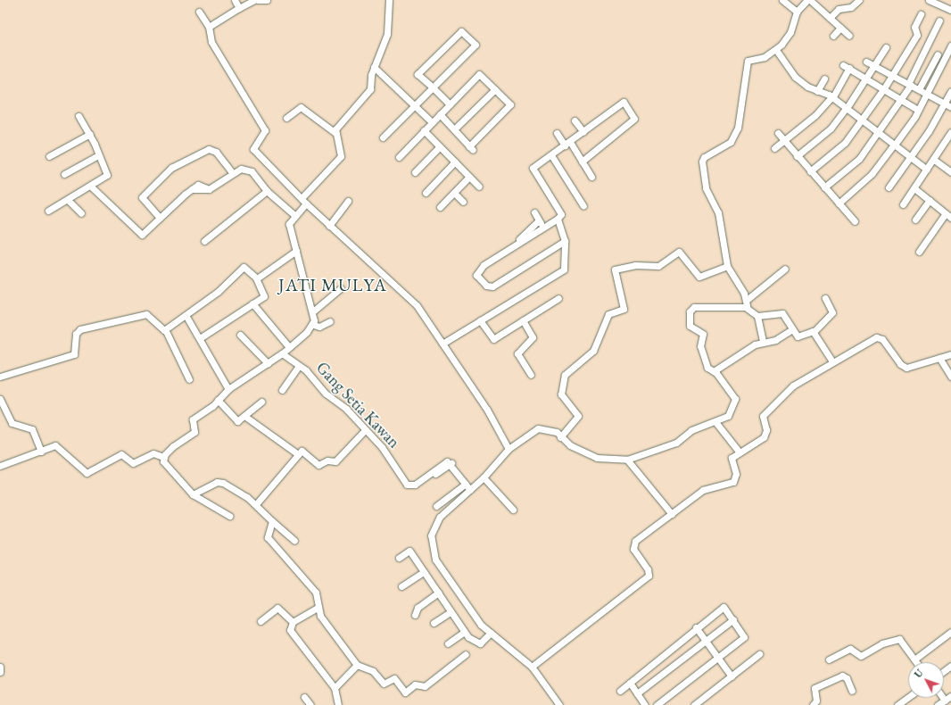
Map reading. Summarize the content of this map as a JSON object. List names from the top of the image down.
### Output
{
  "streets": {
    "street": ["Gang Setia Kawan"]
  },
  "districts": ["JATI MULYA"],
  "north": "top left"
}
